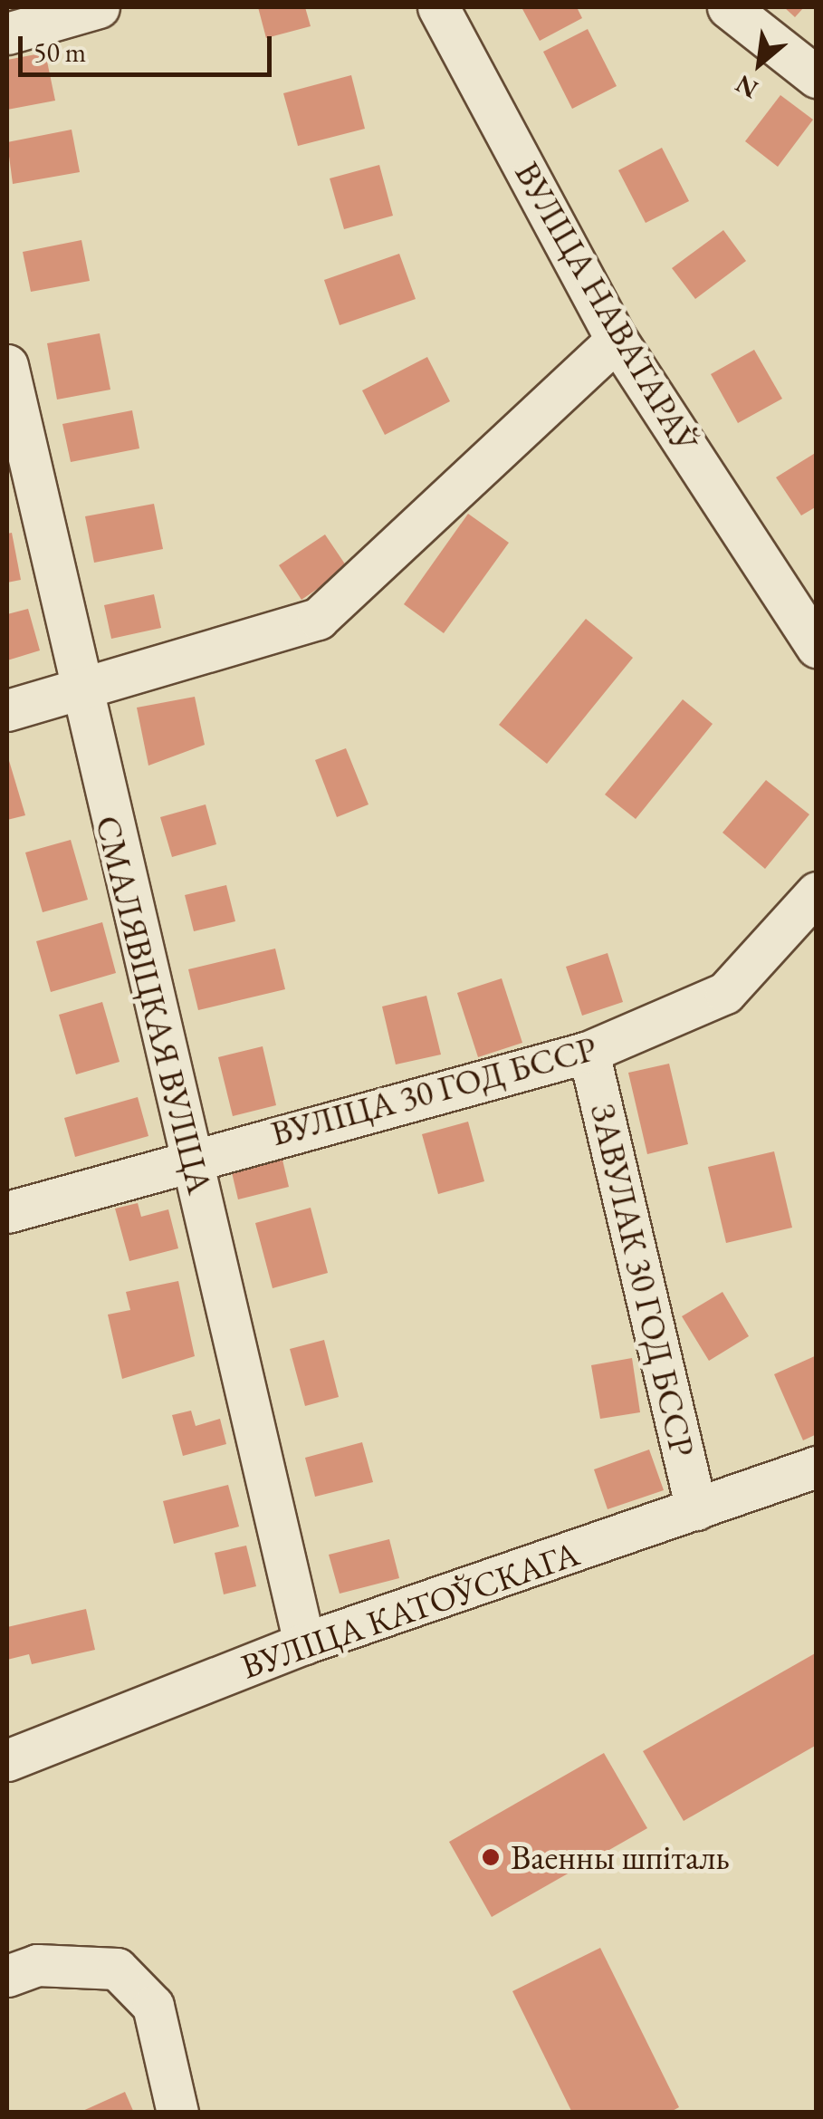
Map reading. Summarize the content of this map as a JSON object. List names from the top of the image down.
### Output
{
  "streets": {
    "street": [
      "ВУЛІЦА НАВАТАРАЎ",
      "СМАЛЯВІЦКАЯ ВУЛІЦА",
      "ВУЛІЦА 30 ГОД БССР",
      "ЗАВУЛАК 30 ГОД БССР",
      "ВУЛІЦА КАТОЎСКАГА"
    ]
  },
  "crossings": [
    ["СМАЛЯВІЦКАЯ ВУЛІЦА", "ВУЛІЦА 30 ГОД БССР"],
    ["СМАЛЯВІЦКАЯ ВУЛІЦА", "ВУЛІЦА КАТОЎСКАГА"],
    ["ВУЛІЦА 30 ГОД БССР", "ЗАВУЛАК 30 ГОД БССР"],
    ["ЗАВУЛАК 30 ГОД БССР", "ВУЛІЦА КАТОЎСКАГА"]
  ],
  "places": ["Ваенны шпіталь"],
  "scale_bar": "50 m",
  "north": "bottom left"
}
